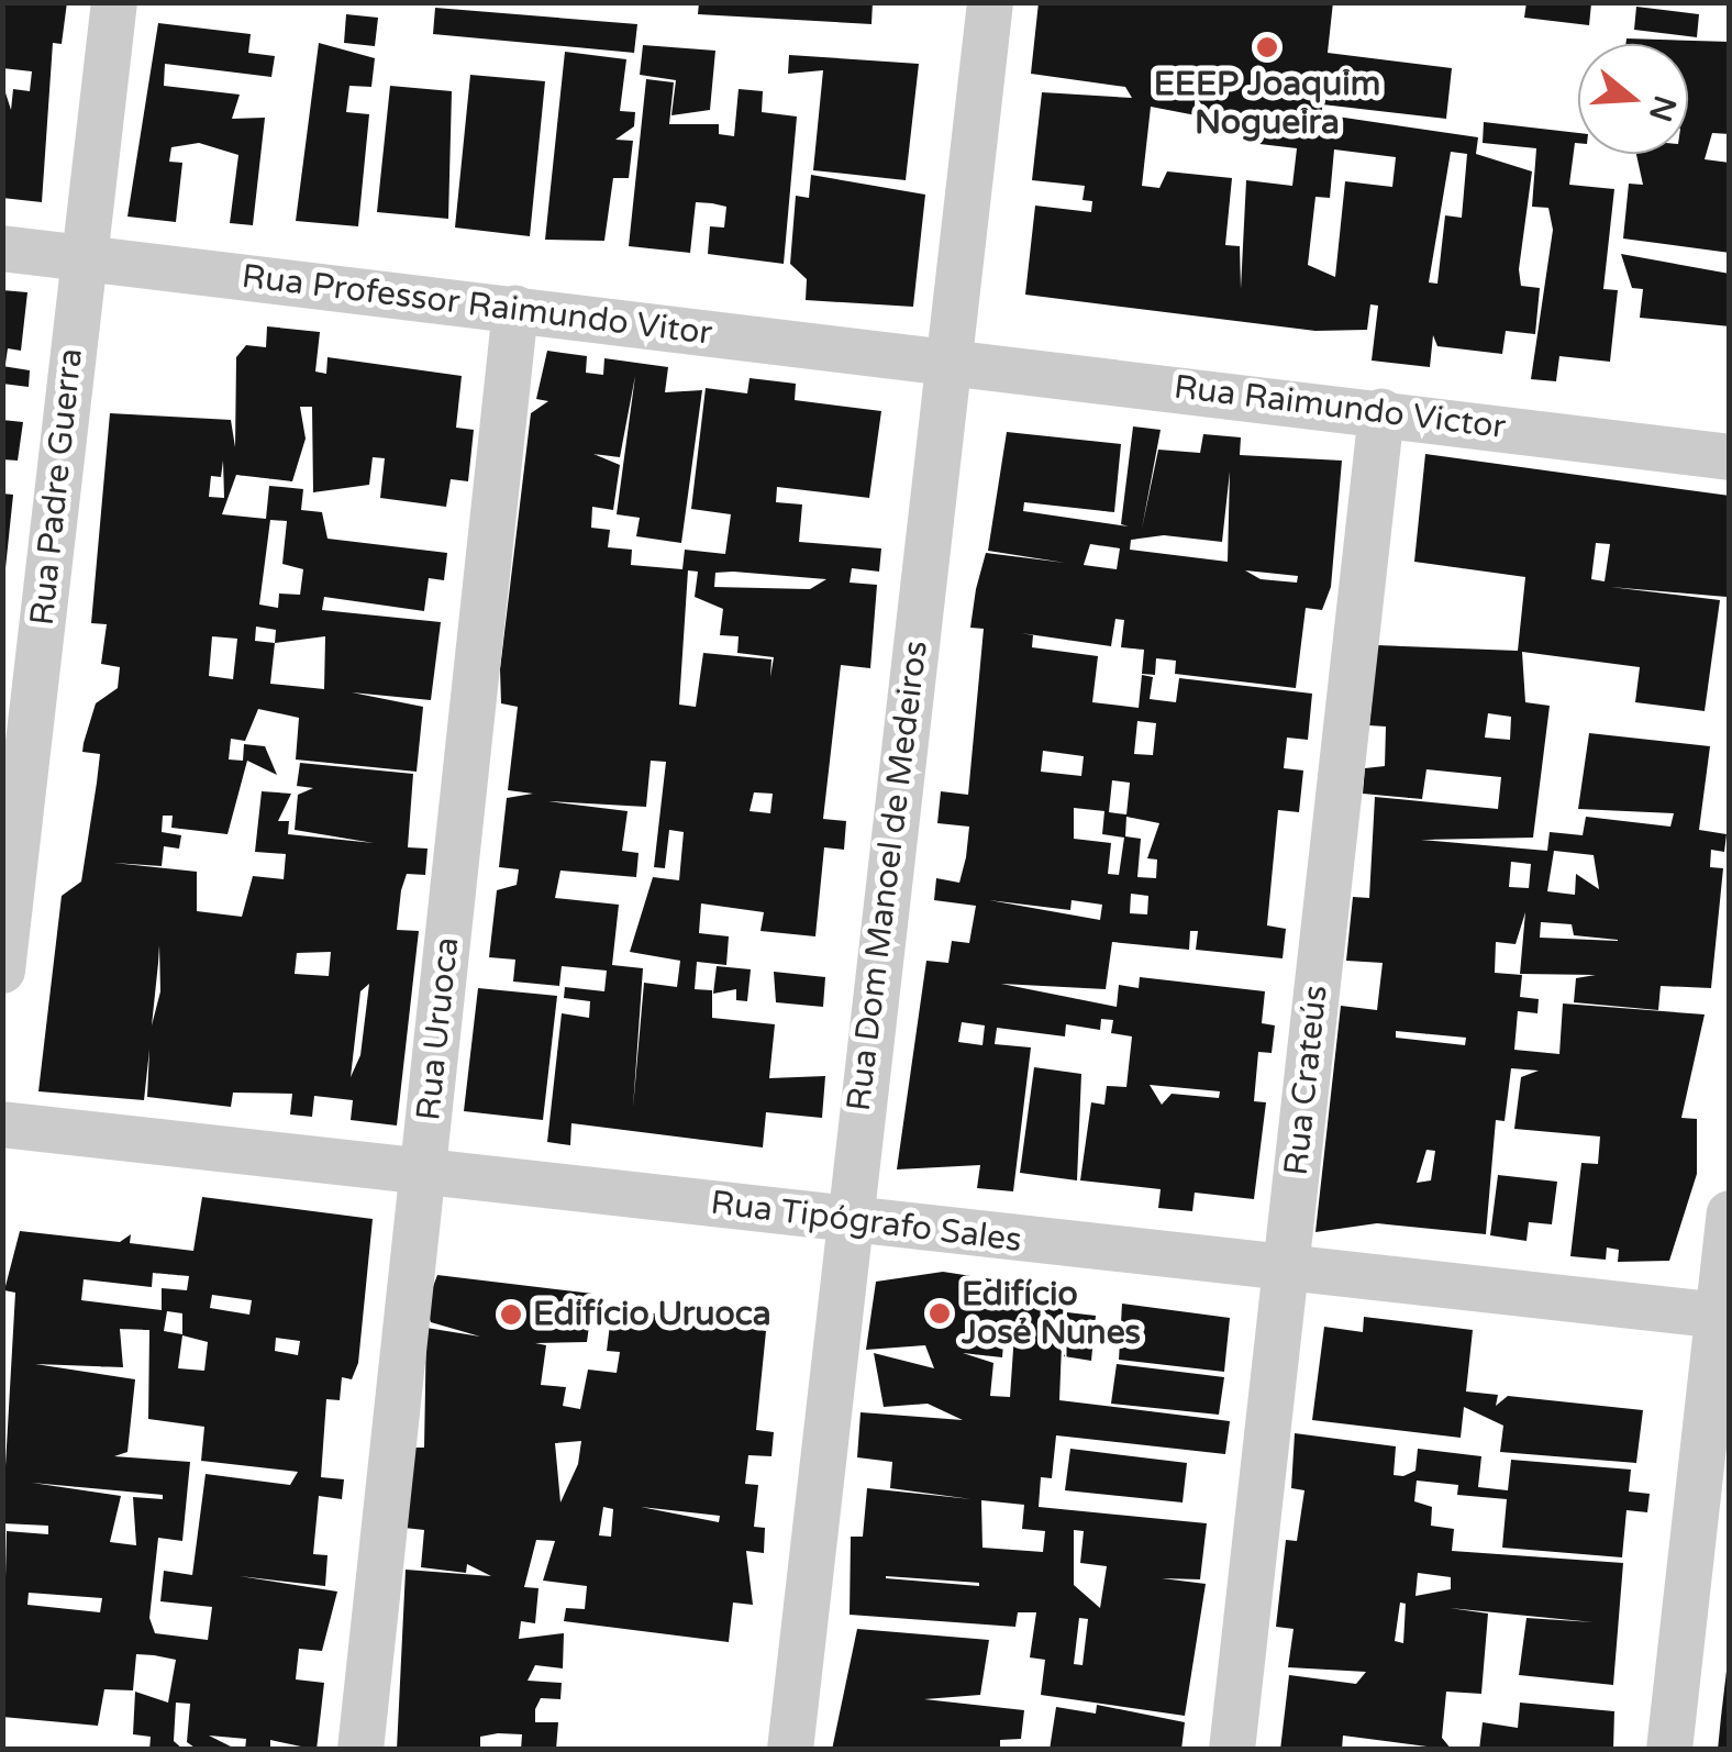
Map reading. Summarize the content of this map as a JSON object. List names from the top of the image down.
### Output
{
  "streets": {
    "street": [
      "Rua Professor Raimundo Vitor",
      "Rua Raimundo Victor",
      "Rua Padre Guerra",
      "Rua Dom Manoel de Medeiros",
      "Rua Uruoca",
      "Rua Crateús",
      "Rua Tipógrafo Sales"
    ]
  },
  "crossings": [
    ["Rua Professor Raimundo Vitor", "Rua Raimundo Victor"],
    ["Rua Professor Raimundo Vitor", "Rua Padre Guerra"],
    ["Rua Professor Raimundo Vitor", "Rua Dom Manoel de Medeiros"],
    ["Rua Professor Raimundo Vitor", "Rua Uruoca"],
    ["Rua Raimundo Victor", "Rua Dom Manoel de Medeiros"],
    ["Rua Raimundo Victor", "Rua Crateús"],
    ["Rua Dom Manoel de Medeiros", "Rua Tipógrafo Sales"],
    ["Rua Uruoca", "Rua Tipógrafo Sales"],
    ["Rua Crateús", "Rua Tipógrafo Sales"]
  ],
  "places": ["EEEP Joaquim Nogueira", "Edifício José Nunes", "Edifício Uruoca"],
  "north": "right"
}
